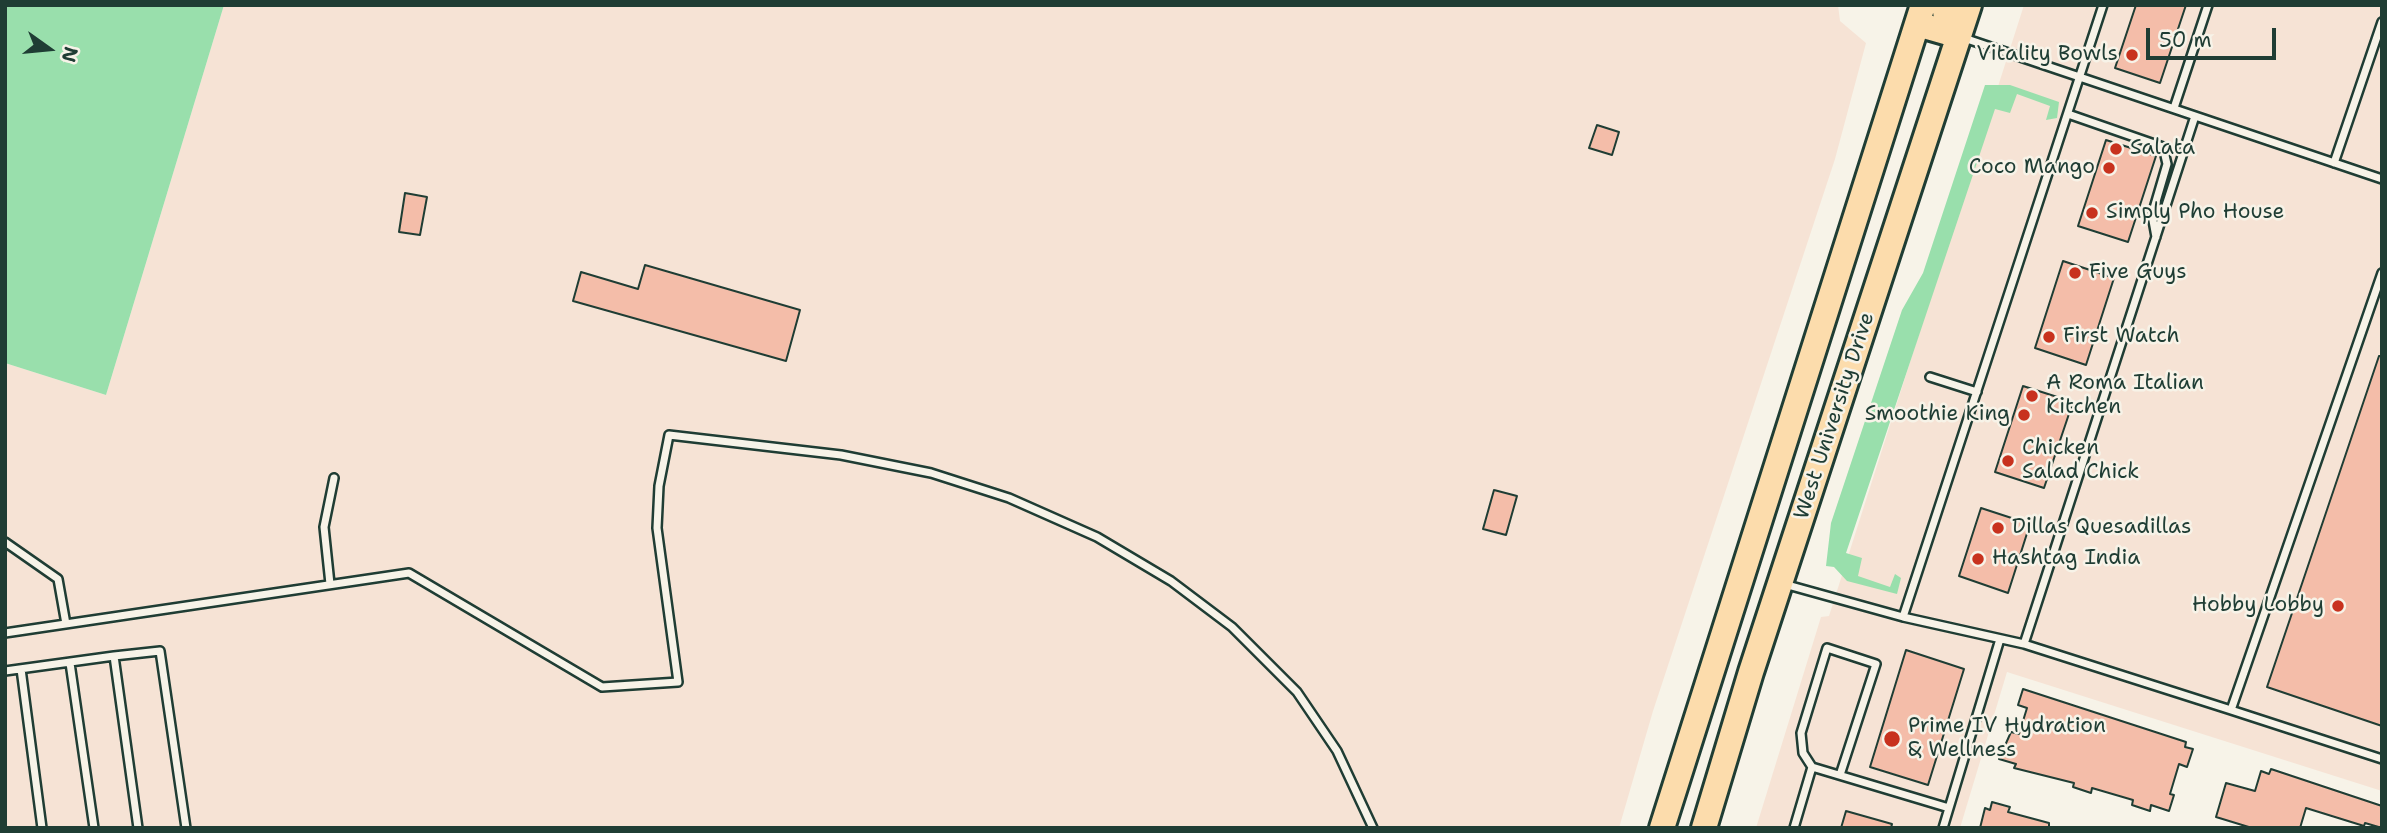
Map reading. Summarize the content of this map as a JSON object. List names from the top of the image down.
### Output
{
  "streets": {
    "highway": ["West University Drive"]
  },
  "places": [
    "Vitality Bowls",
    "Salata",
    "Coco Mango",
    "Simply Pho House",
    "Five Guys",
    "First Watch",
    "A Roma Italian Kitchen",
    "Smoothie King",
    "Chicken Salad Chick",
    "Dillas Quesadillas",
    "Hashtag India",
    "Hobby Lobby",
    "Prime IV Hydration & Wellness"
  ],
  "scale_bar": "50 m",
  "north": "right"
}
